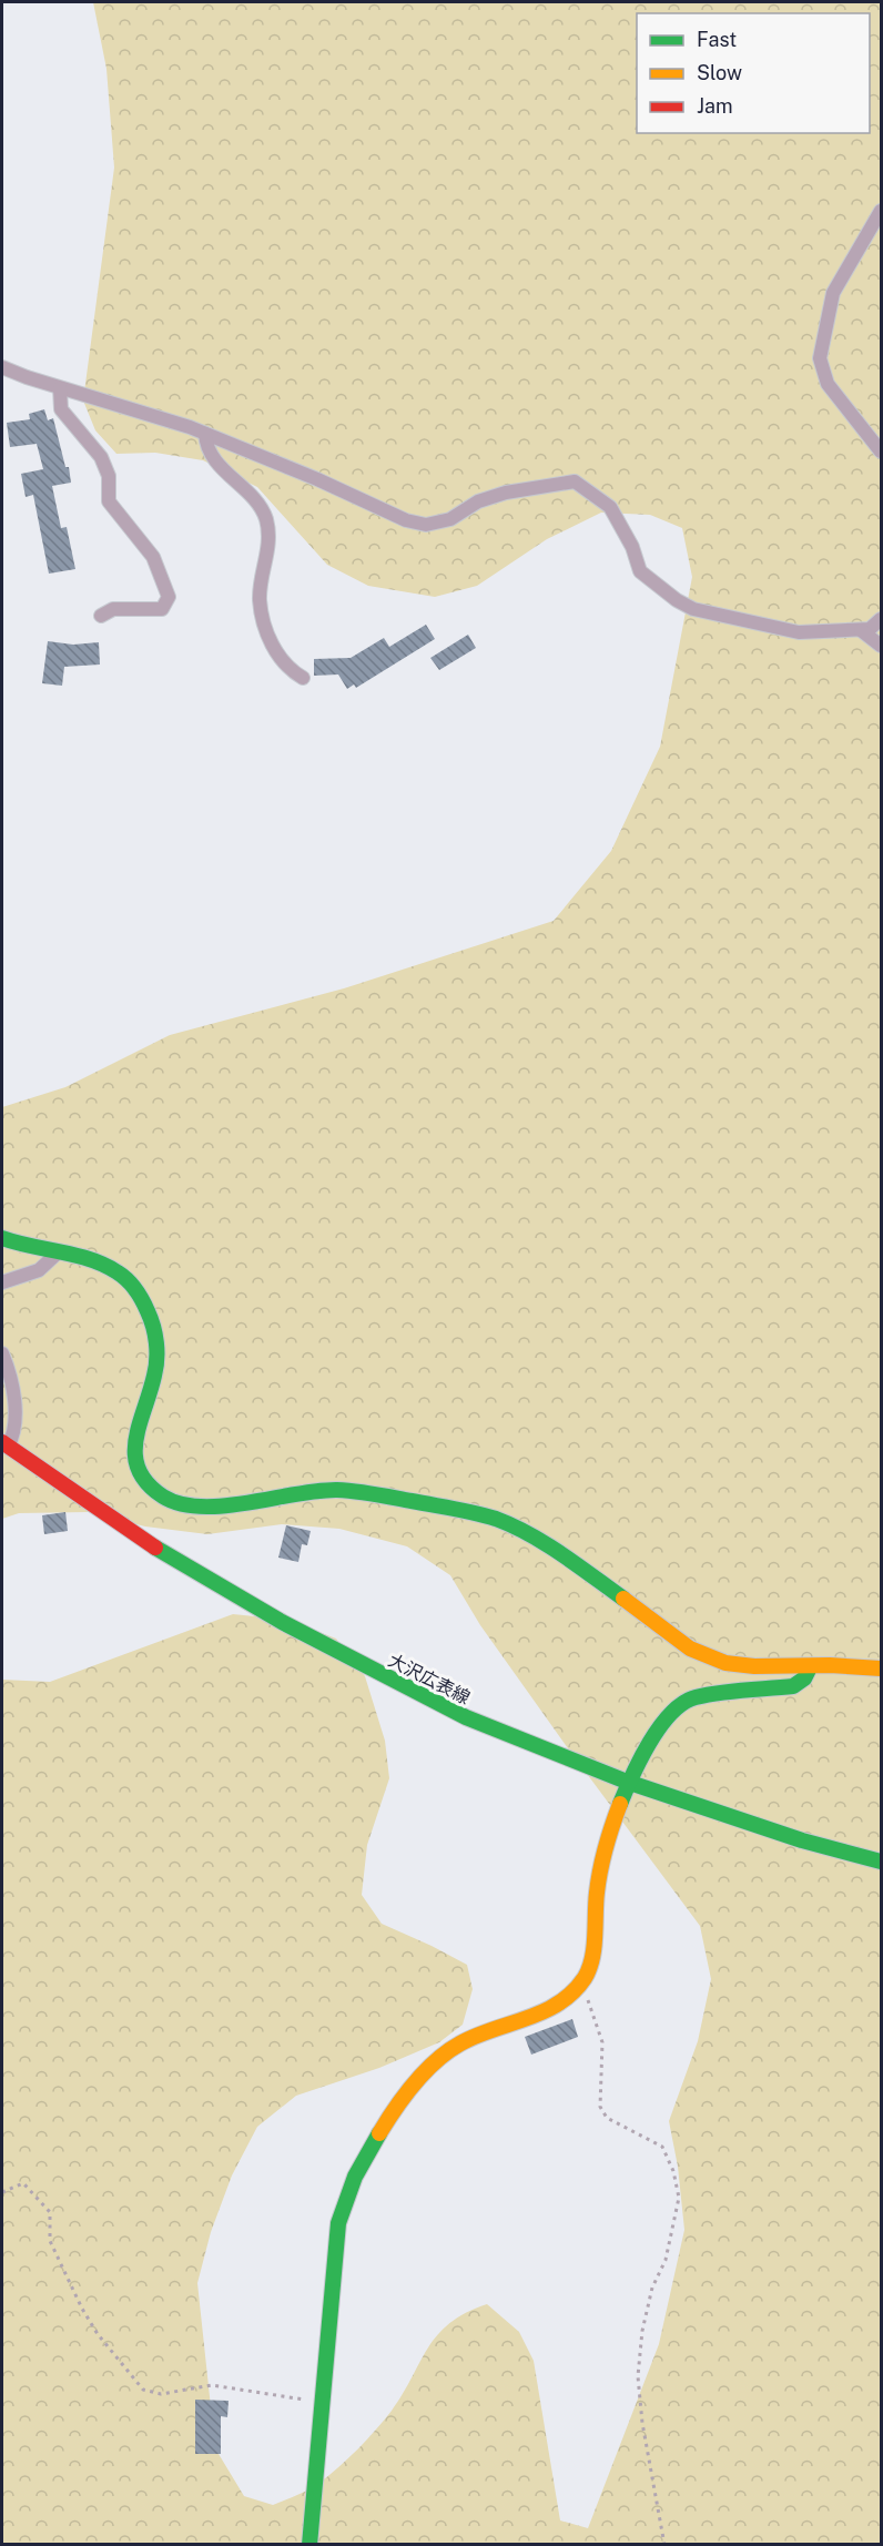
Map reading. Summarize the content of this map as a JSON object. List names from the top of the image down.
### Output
{
  "streets": {
    "street": ["大沢広表線"]
  },
  "legend": ["Fast", "Slow", "Jam"]
}
